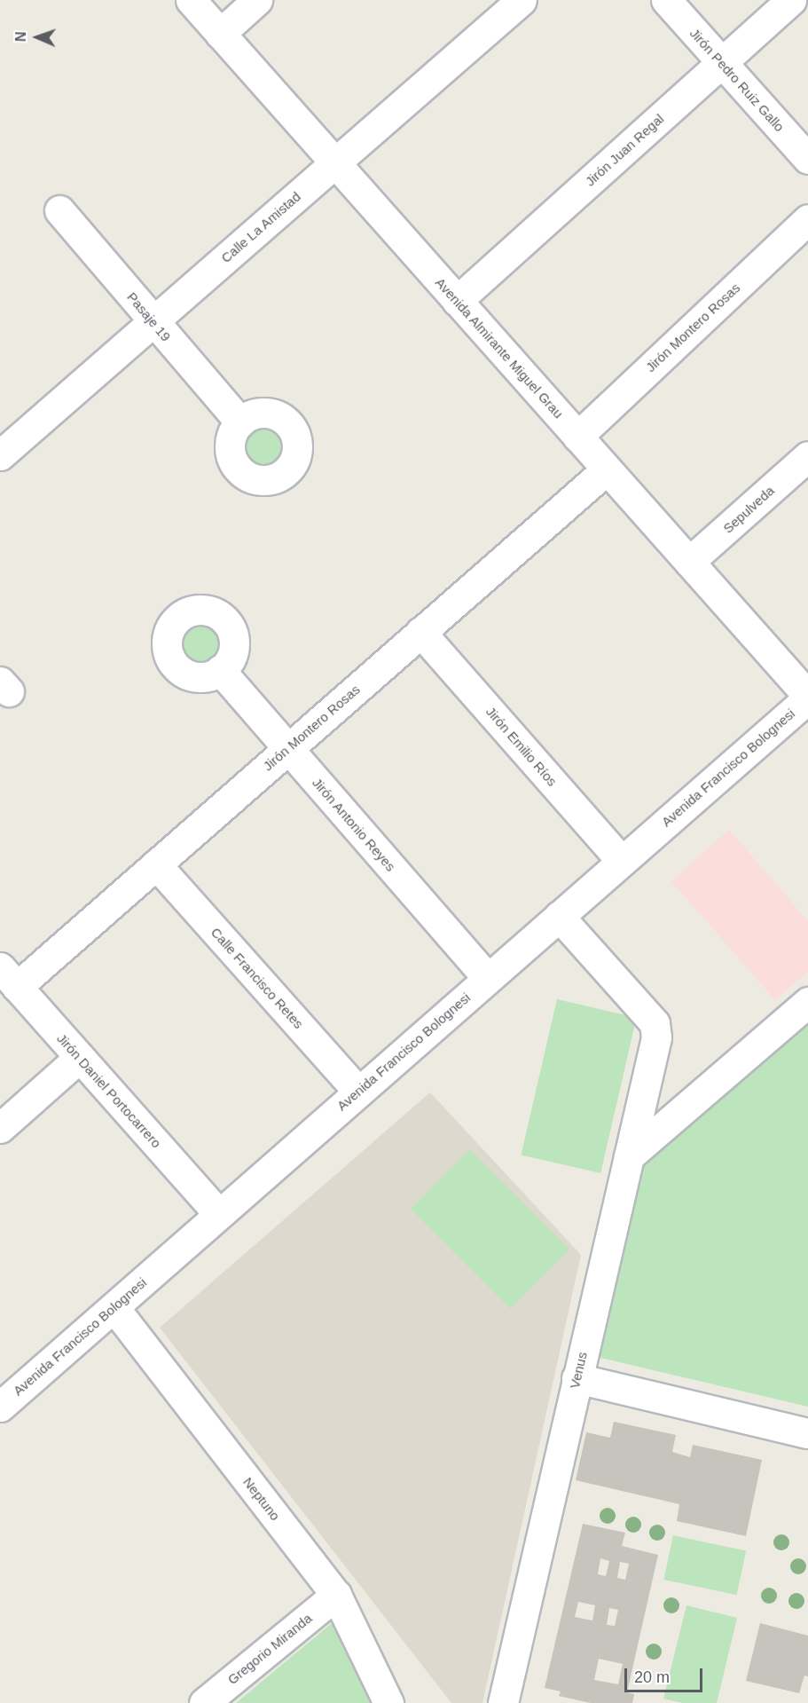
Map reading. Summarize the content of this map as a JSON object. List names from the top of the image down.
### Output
{
  "streets": {
    "street": [
      "Jirón Pedro Ruiz Gallo",
      "Jirón Juan Regal",
      "Calle La Amistad",
      "Pasaje 19",
      "Jirón Montero Rosas",
      "Avenida Almirante Miguel Grau",
      "Sepulveda",
      "Jirón Emilio Ríos",
      "Avenida Francisco Bolognesi",
      "Jirón Antonio Reyes",
      "Calle Francisco Retes",
      "Jirón Daniel Portocarrero",
      "Venus",
      "Neptuno",
      "Gregorio Miranda"
    ]
  },
  "crossings": [
    ["Jirón Pedro Ruiz Gallo", "Jirón Juan Regal"],
    ["Jirón Juan Regal", "Avenida Almirante Miguel Grau"],
    ["Calle La Amistad", "Pasaje 19"],
    ["Calle La Amistad", "Avenida Almirante Miguel Grau"],
    ["Jirón Montero Rosas", "Avenida Almirante Miguel Grau"],
    ["Jirón Montero Rosas", "Jirón Emilio Ríos"],
    ["Jirón Montero Rosas", "Jirón Antonio Reyes"],
    ["Jirón Montero Rosas", "Calle Francisco Retes"],
    ["Jirón Montero Rosas", "Jirón Daniel Portocarrero"],
    ["Avenida Almirante Miguel Grau", "Sepulveda"],
    ["Avenida Almirante Miguel Grau", "Avenida Francisco Bolognesi"],
    ["Jirón Emilio Ríos", "Avenida Francisco Bolognesi"],
    ["Avenida Francisco Bolognesi", "Jirón Antonio Reyes"],
    ["Avenida Francisco Bolognesi", "Calle Francisco Retes"],
    ["Avenida Francisco Bolognesi", "Jirón Daniel Portocarrero"],
    ["Avenida Francisco Bolognesi", "Venus"],
    ["Avenida Francisco Bolognesi", "Neptuno"],
    ["Neptuno", "Gregorio Miranda"]
  ],
  "scale_bar": "20 m",
  "north": "left"
}
